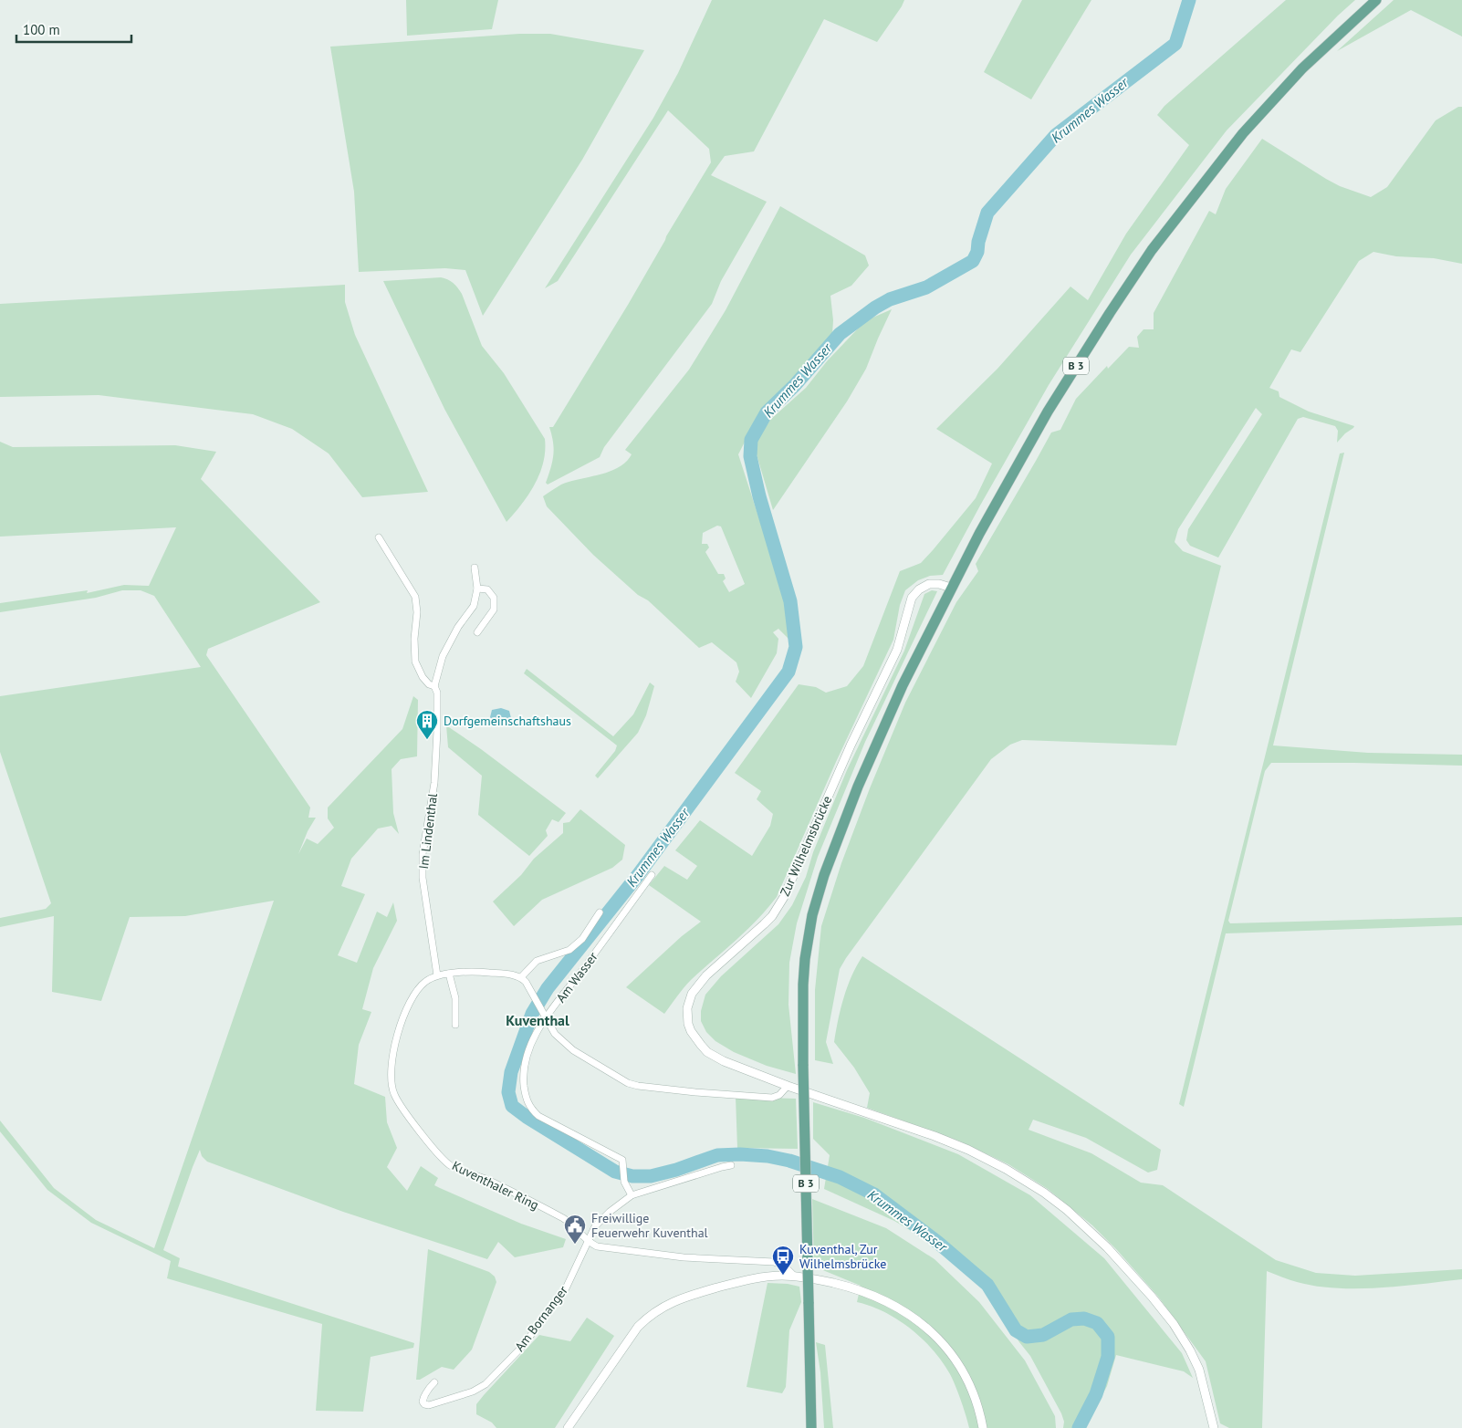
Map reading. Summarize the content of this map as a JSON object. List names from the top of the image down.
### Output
{
  "streets": {
    "main road": ["B 3"],
    "street": [
      "Im Lindenthal",
      "Zur Wilhelmsbrücke",
      "Am Wasser",
      "Kuventhaler Ring",
      "Am Bornanger"
    ]
  },
  "crossings": [
    ["B 3", "Zur Wilhelmsbrücke"],
    ["Im Lindenthal", "Kuventhaler Ring"],
    ["Am Wasser", "Am Bornanger"],
    ["Kuventhaler Ring", "Am Bornanger"]
  ],
  "districts": ["Kuventhal"],
  "water": ["Krummes Wasser"],
  "places": {
    "building": ["Dorfgemeinschaftshaus"],
    "public building": ["Freiwillige Feuerwehr Kuventhal"],
    "bus stop": ["Kuventhal, Zur Wilhelmsbrücke"]
  },
  "scale_bar": "100 m"
}
